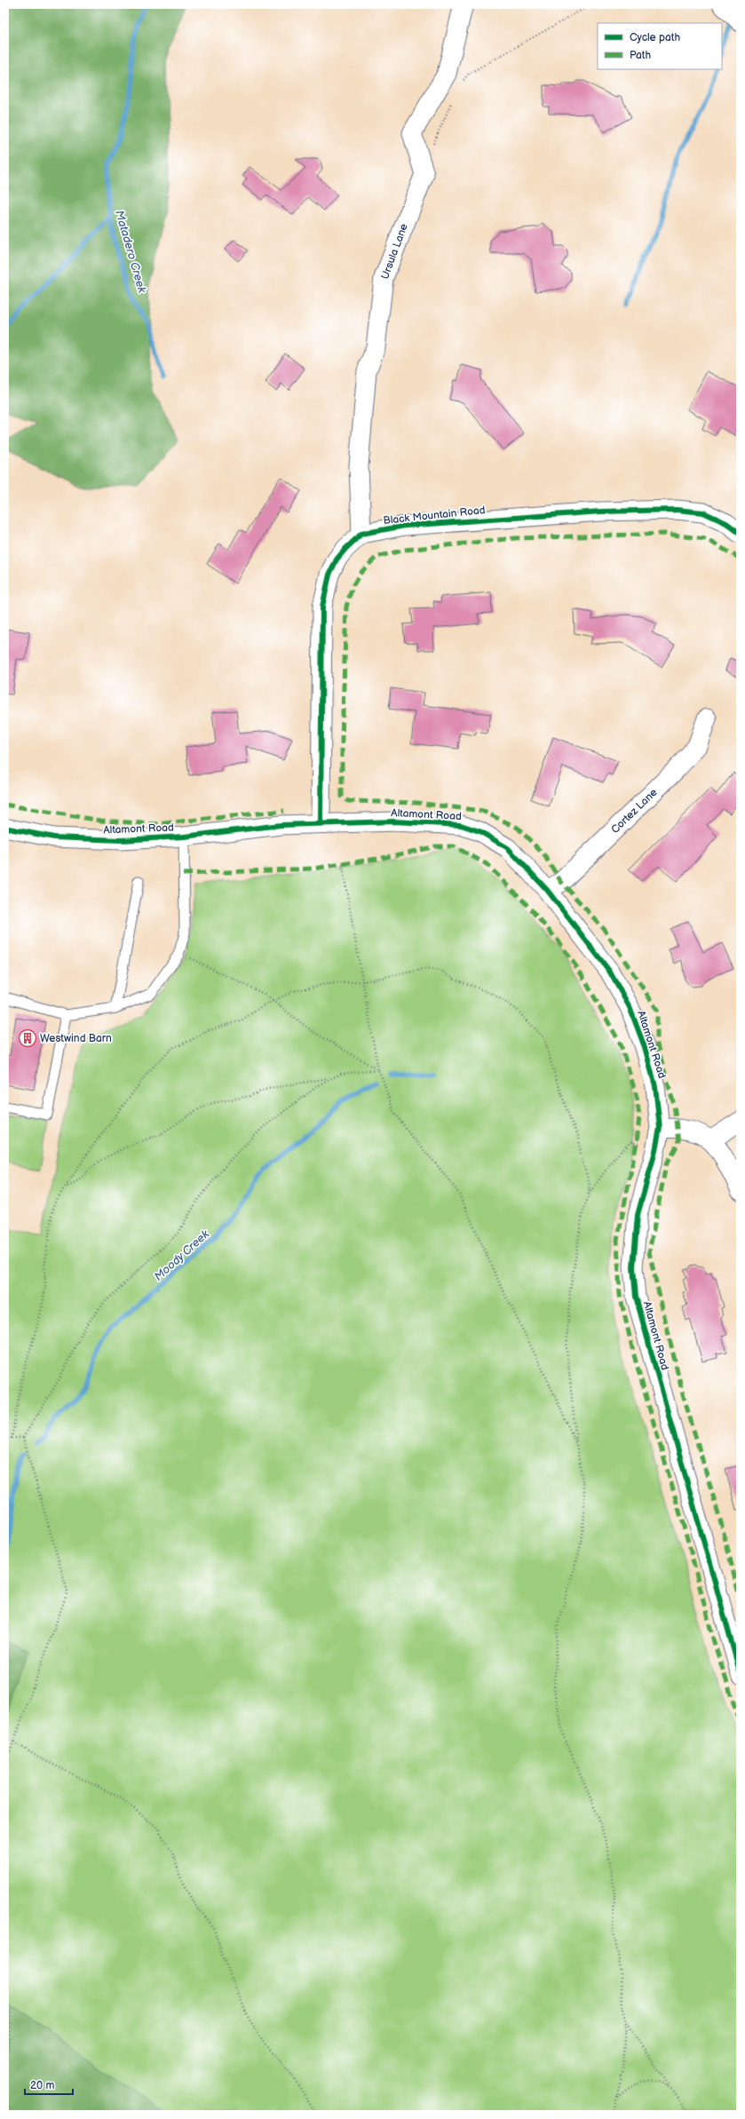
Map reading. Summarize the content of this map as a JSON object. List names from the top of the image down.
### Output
{
  "streets": {
    "street": [
      "Ursula Lane",
      "Black Mountain Road",
      "Cortez Lane",
      "Altamont Road"
    ]
  },
  "crossings": [
    ["Ursula Lane", "Black Mountain Road"],
    ["Cortez Lane", "Altamont Road"]
  ],
  "water": ["Matadero Creek", "Moody Creek"],
  "places": {
    "building": ["Westwind Barn"]
  },
  "legend": ["Cycle path", "Path"],
  "scale_bar": "20 m"
}
